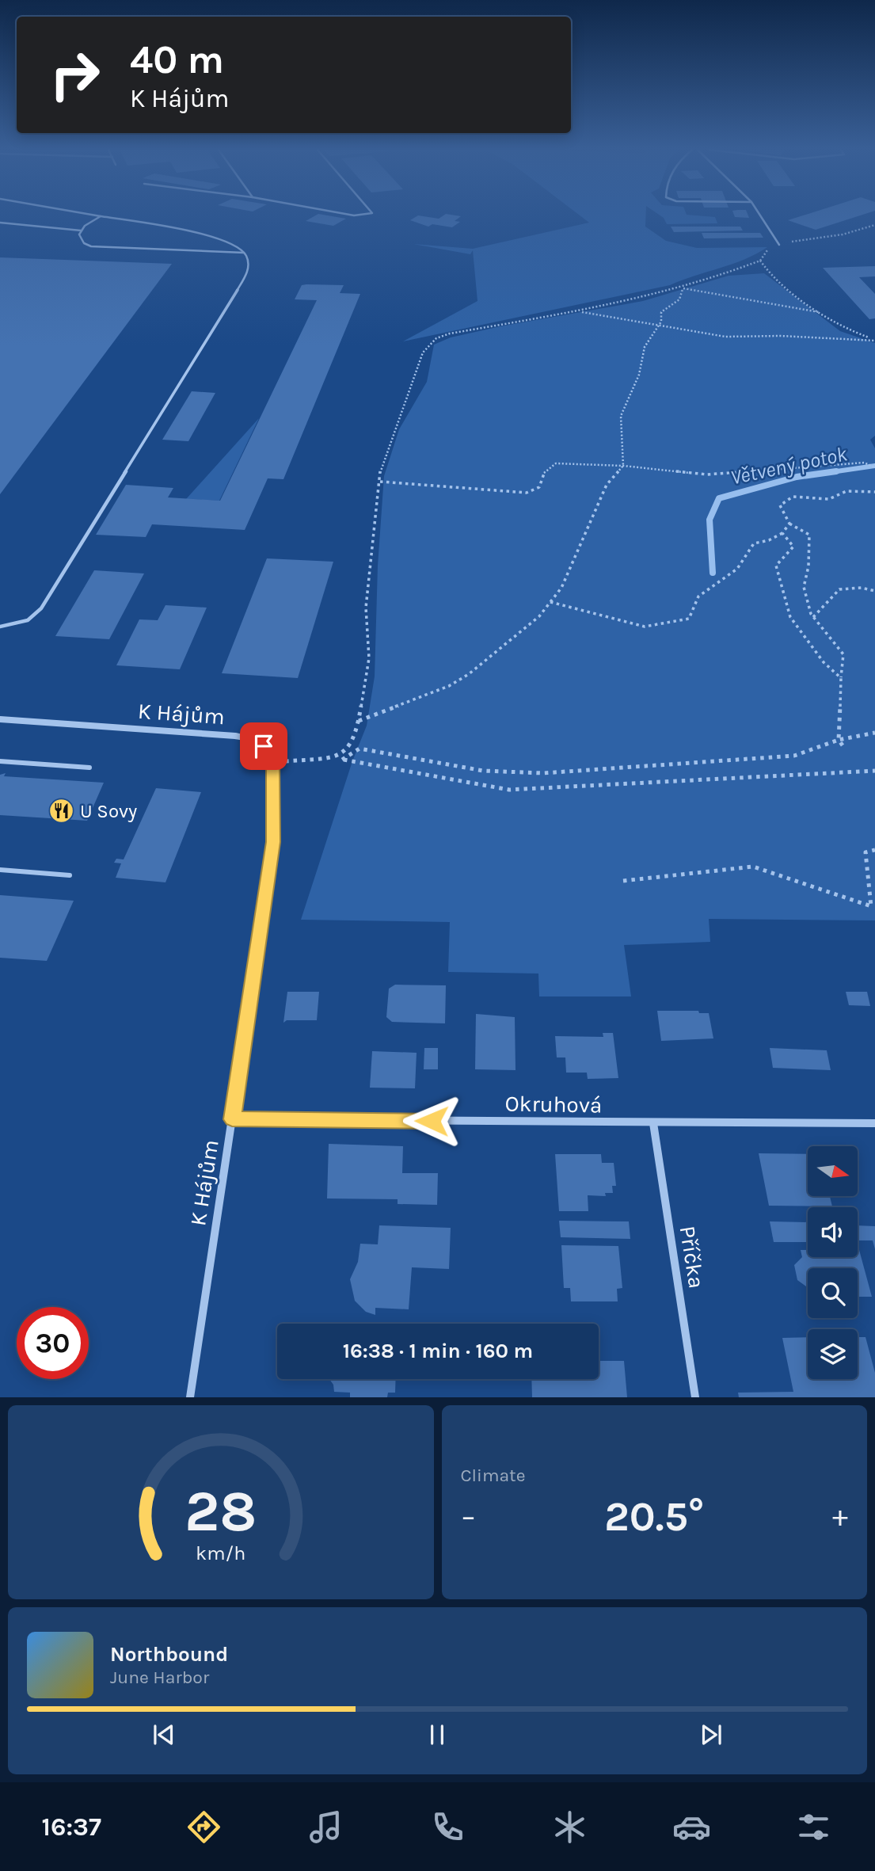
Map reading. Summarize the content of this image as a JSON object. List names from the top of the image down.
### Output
{
  "streets": {
    "street": ["K Hájům", "Okruhová", "Příčka"]
  },
  "crossings": [
    ["K Hájům", "Okruhová"],
    ["Okruhová", "Příčka"]
  ],
  "water": ["Větvený potok"],
  "places": {
    "restaurant": ["U Sovy"]
  },
  "north": "right",
  "page": {
    "turn": ["40 m", "K Hájům"],
    "limit": "30",
    "trip": "16:38 · 1 min · 160 m",
    "tile": "Climate",
    "heat": ["−", "20.5°", "+"],
    "song": ["Northbound", "June Harbor"],
    "tabs": "16:37",
    "gauge": ["28", "km/h"]
  }
}
